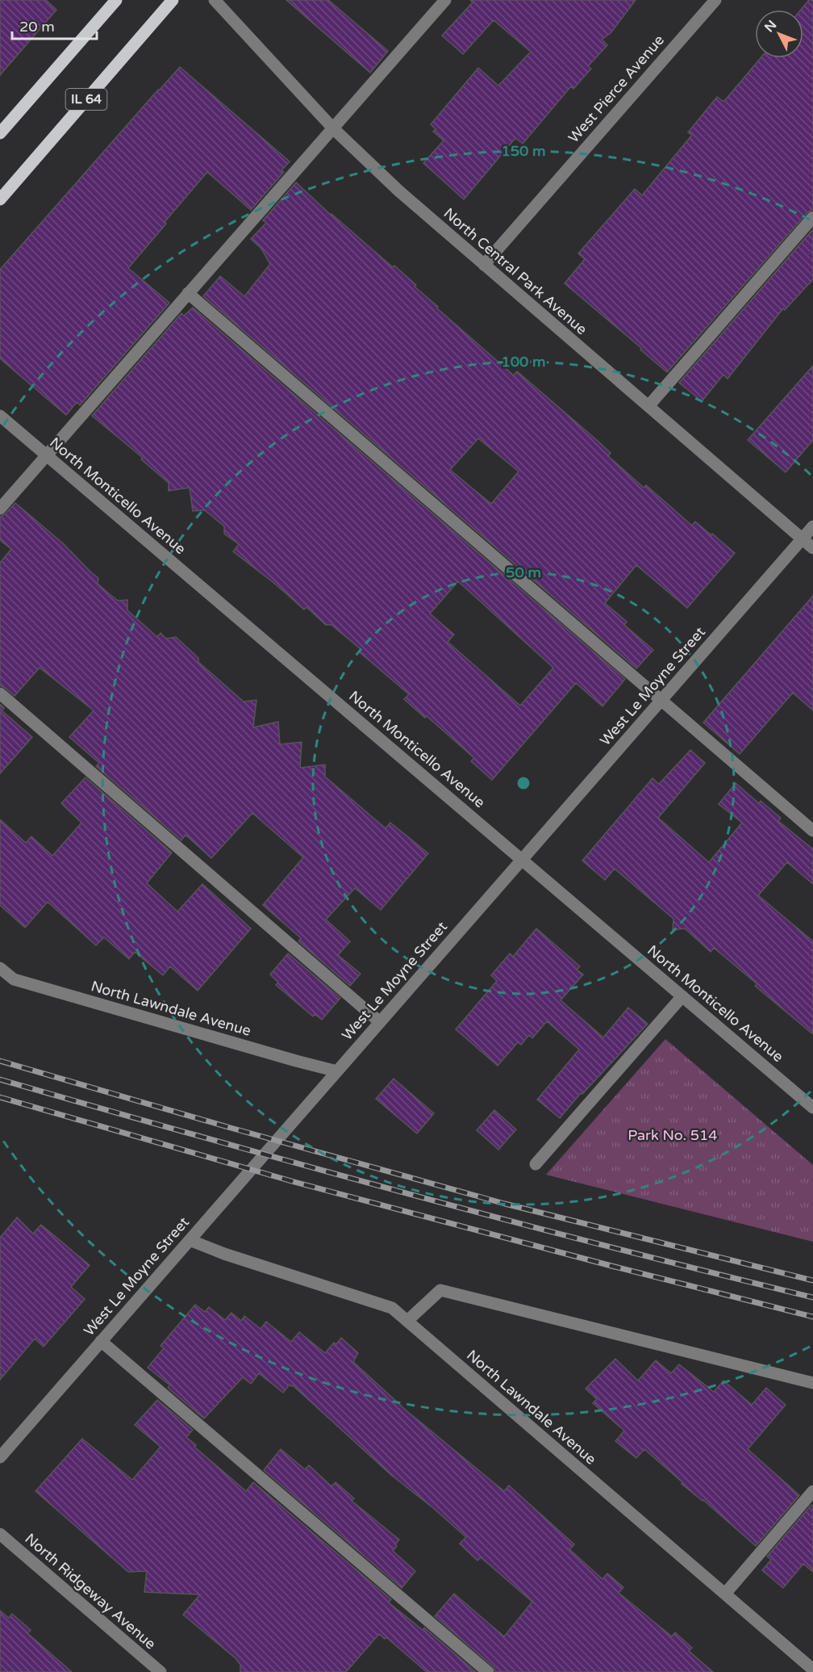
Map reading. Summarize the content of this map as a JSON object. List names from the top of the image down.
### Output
{
  "streets": {
    "main road": ["IL 64"],
    "street": [
      "West Pierce Avenue",
      "North Central Park Avenue",
      "North Monticello Avenue",
      "West Le Moyne Street",
      "North Lawndale Avenue",
      "North Ridgeway Avenue"
    ]
  },
  "crossings": [
    ["West Pierce Avenue", "North Central Park Avenue"],
    ["North Central Park Avenue", "West Le Moyne Street"],
    ["North Monticello Avenue", "West Le Moyne Street"],
    ["West Le Moyne Street", "North Lawndale Avenue"]
  ],
  "parks": ["Park No. 514"],
  "scale_bar": "20 m",
  "north": "top left",
  "rings": ["150 m", "100 m", "50 m"]
}
